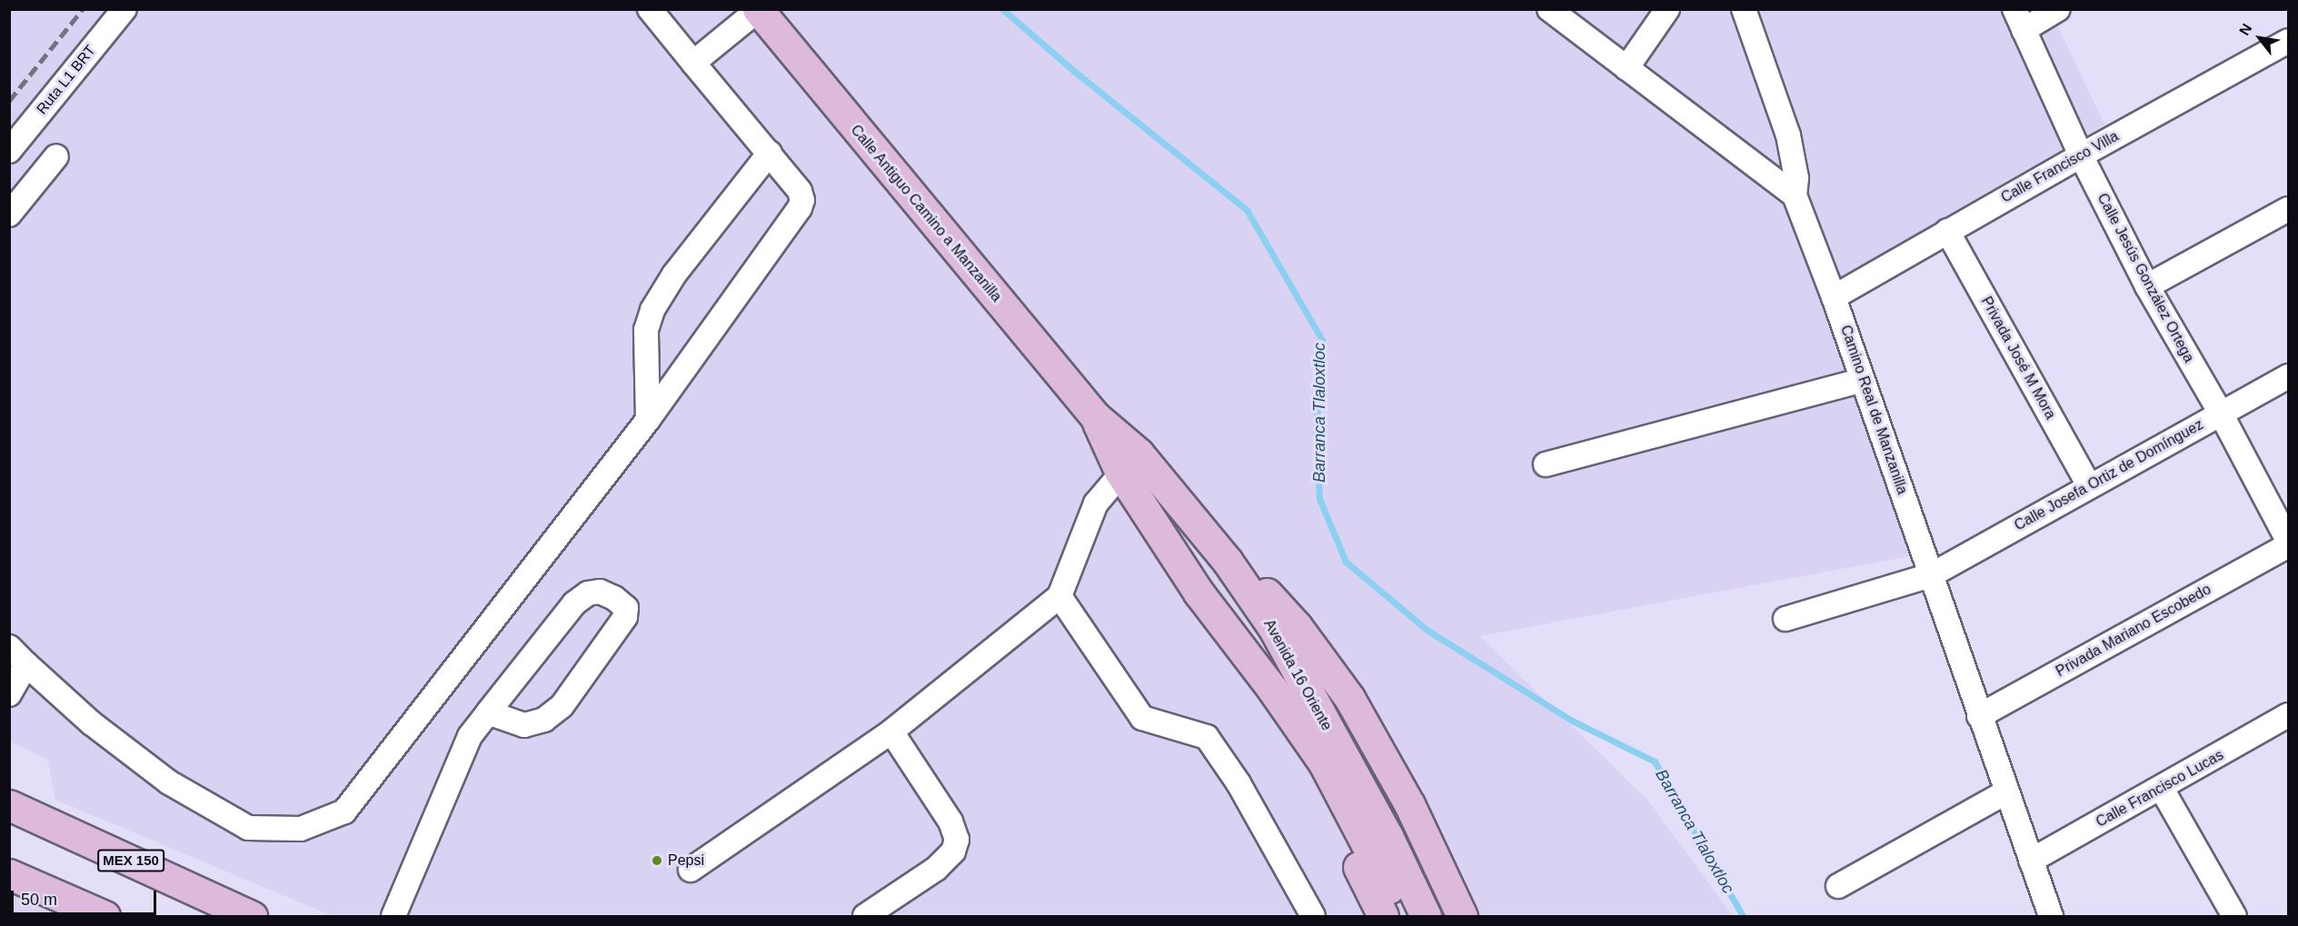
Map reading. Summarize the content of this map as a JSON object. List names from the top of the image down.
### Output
{
  "streets": {
    "main road": ["Calle Antiguo Camino a Manzanilla", "Avenida 16 Oriente", "MEX 150"],
    "street": [
      "Ruta L1 BRT",
      "Calle Francisco Villa",
      "Calle Jesús González Ortega",
      "Privada José M Mora",
      "Camino Real de Manzanilla",
      "Calle Josefa Ortiz de Domínguez",
      "Privada Mariano Escobedo",
      "Calle Francisco Lucas"
    ]
  },
  "crossings": [
    ["Calle Francisco Villa", "Calle Jesús González Ortega"],
    ["Calle Francisco Villa", "Privada José M Mora"],
    ["Calle Francisco Villa", "Camino Real de Manzanilla"],
    ["Calle Antiguo Camino a Manzanilla", "Avenida 16 Oriente"],
    ["Calle Jesús González Ortega", "Calle Josefa Ortiz de Domínguez"],
    ["Privada José M Mora", "Calle Josefa Ortiz de Domínguez"],
    ["Camino Real de Manzanilla", "Calle Josefa Ortiz de Domínguez"],
    ["Camino Real de Manzanilla", "Privada Mariano Escobedo"],
    ["Camino Real de Manzanilla", "Calle Francisco Lucas"]
  ],
  "water": ["Barranca Tlaloxtloc"],
  "places": ["Pepsi"],
  "scale_bar": "50 m",
  "north": "top left"
}
